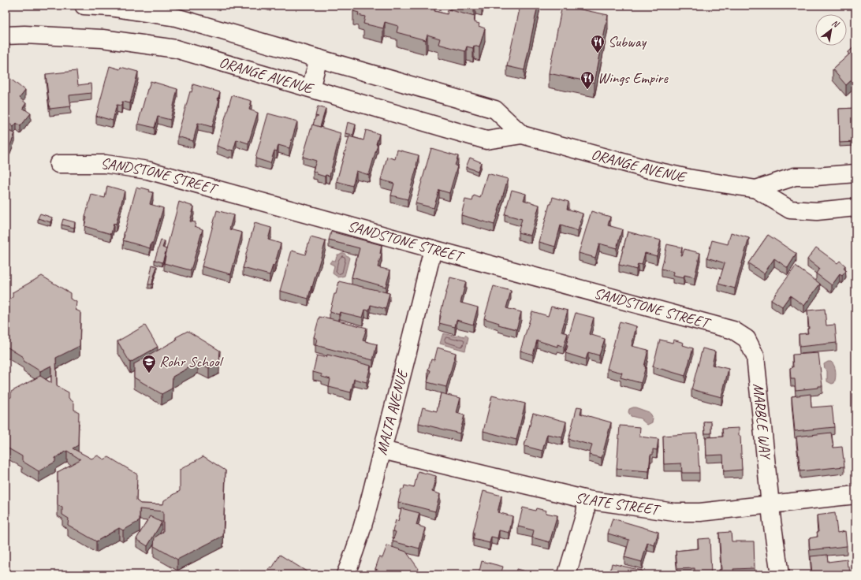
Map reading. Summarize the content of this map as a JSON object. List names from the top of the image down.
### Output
{
  "streets": {
    "street": [
      "ORANGE AVENUE",
      "SANDSTONE STREET",
      "MALTA AVENUE",
      "MARBLE WAY",
      "SLATE STREET"
    ]
  },
  "crossings": [
    ["SANDSTONE STREET", "MALTA AVENUE"],
    ["SANDSTONE STREET", "MARBLE WAY"],
    ["MALTA AVENUE", "SLATE STREET"],
    ["MARBLE WAY", "SLATE STREET"]
  ],
  "places": {
    "restaurant": ["Subway", "Wings Empire"],
    "school or university": ["Rohr School"]
  },
  "north": "top right"
}
